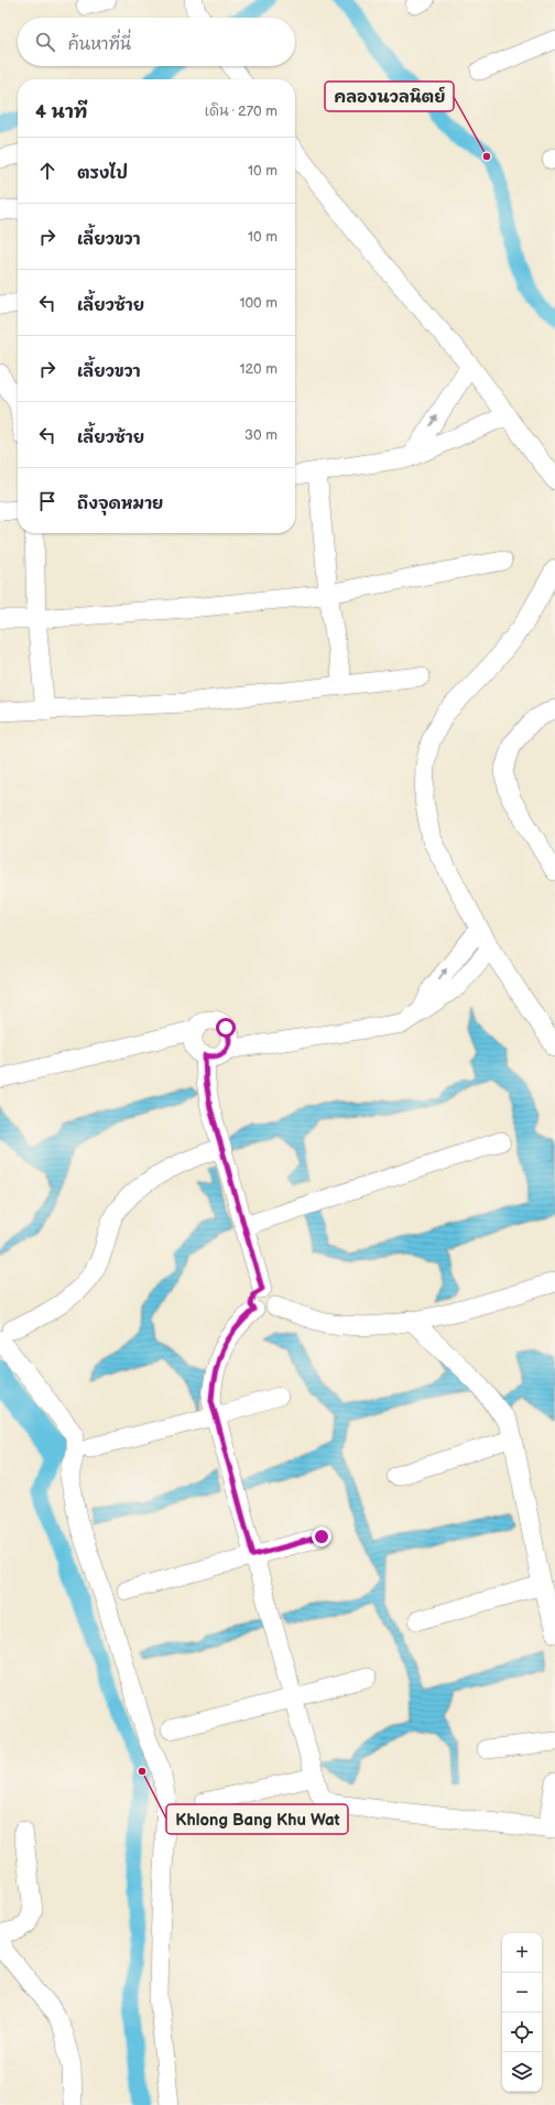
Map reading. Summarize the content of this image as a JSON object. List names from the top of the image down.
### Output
{
  "places": ["คลองนวลนิตย์", "Khlong Bang Khu Wat"],
  "page": {
    "search": "ค้นหาที่นี่",
    "heading": ["4 นาที", "เดิน · 270 m"],
    "list": [
      ["ตรงไป", "10 m"],
      ["เลี้ยวขวา", "10 m"],
      ["เลี้ยวซ้าย", "100 m"],
      ["เลี้ยวขวา", "120 m"],
      ["เลี้ยวซ้าย", "30 m"],
      "ถึงจุดหมาย"
    ],
    "map_buttons": ["+", "−"]
  }
}
